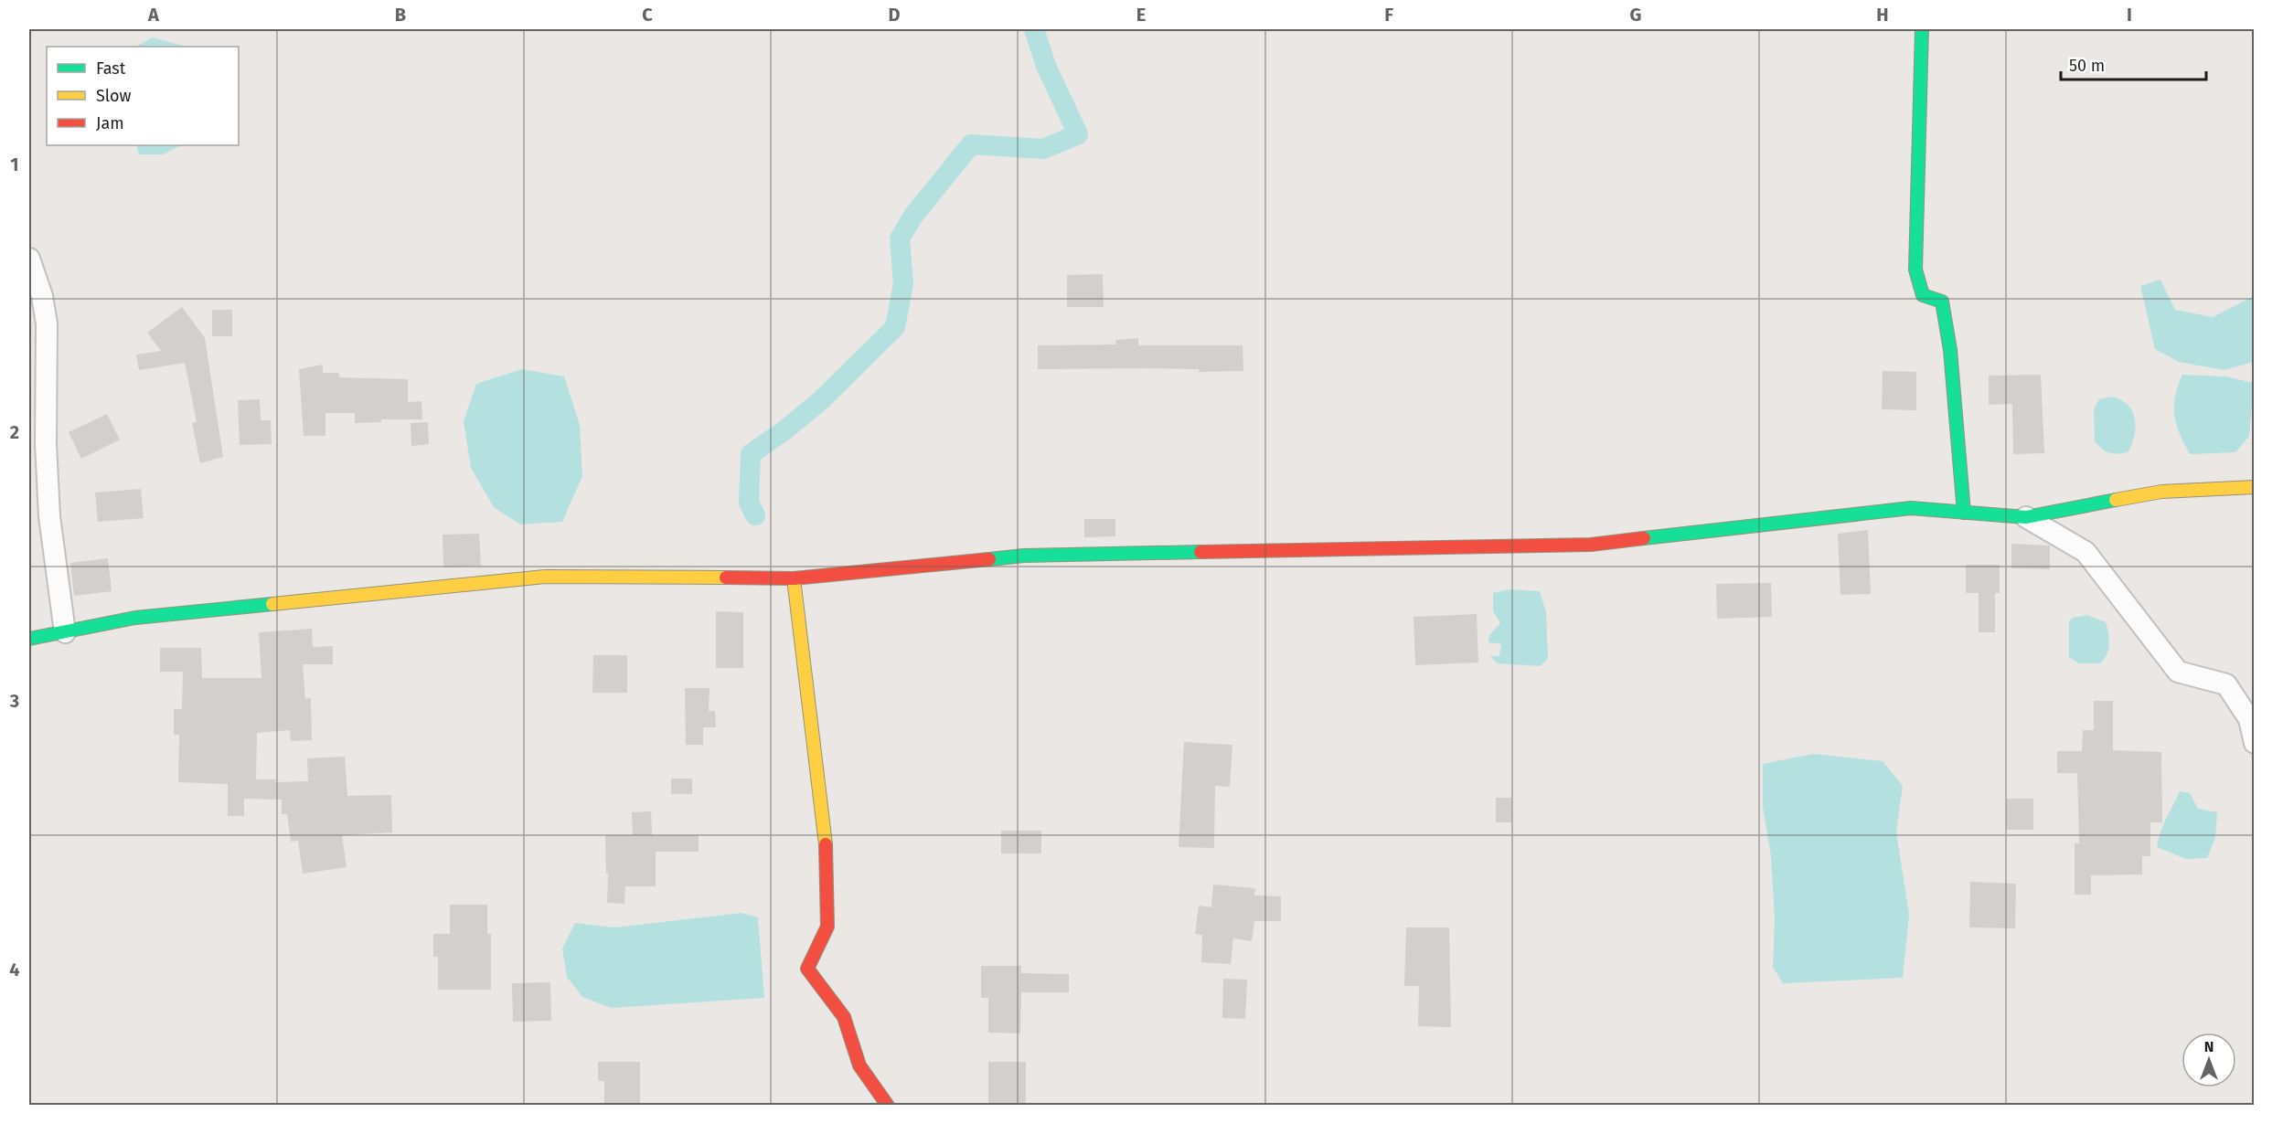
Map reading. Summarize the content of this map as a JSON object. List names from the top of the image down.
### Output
{
  "legend": ["Fast", "Slow", "Jam"],
  "scale_bar": "50 m",
  "north": "top",
  "grid": {
    "columns": [
      "A",
      "B",
      "C",
      "D",
      "E",
      "F",
      "G",
      "H",
      "I"
    ],
    "rows": [
      "1",
      "2",
      "3",
      "4"
    ]
  }
}
